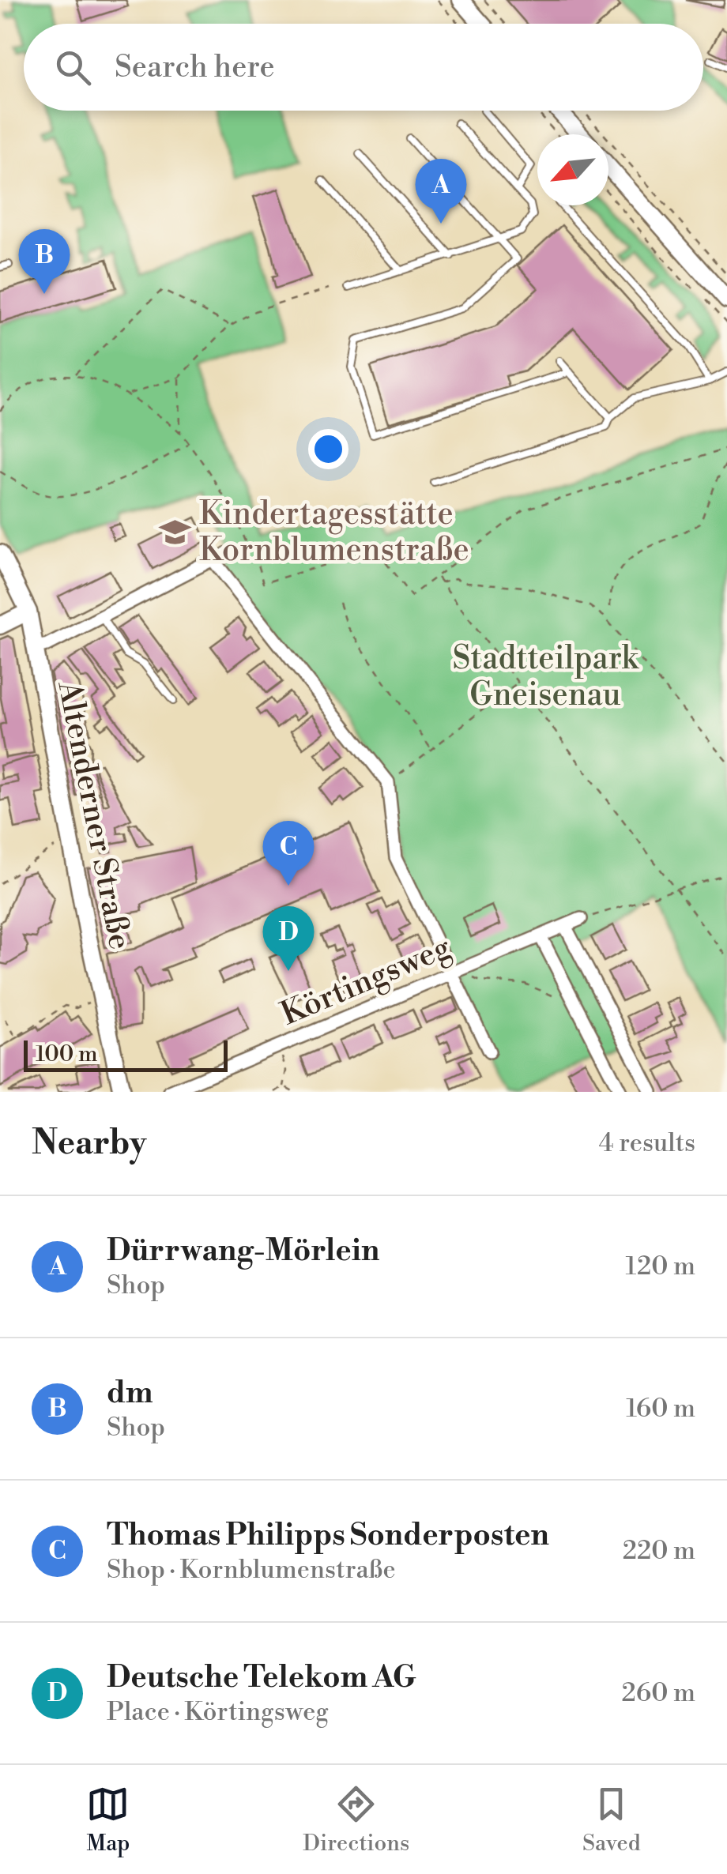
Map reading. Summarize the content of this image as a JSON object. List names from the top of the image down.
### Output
{
  "streets": {
    "main road": ["Altenderner Straße"],
    "street": ["Körtingsweg"]
  },
  "parks": ["Stadtteilpark Gneisenau"],
  "places": {
    "school or university": ["Kindertagesstätte Kornblumenstraße"]
  },
  "scale_bar": "100 m",
  "north": "bottom left",
  "page": {
    "search": "Search here",
    "pins": [
      "A",
      "B",
      "C",
      "D"
    ],
    "scale": "100 m",
    "heading": ["Nearby", "4 results"],
    "list": [
      {
        "mark": "A",
        "name": "Dürrwang-Mörlein",
        "note": "Shop",
        "value": "120 m"
      },
      {
        "mark": "B",
        "name": "dm",
        "note": "Shop",
        "value": "160 m"
      },
      {
        "mark": "C",
        "name": "Thomas Philipps Sonderposten",
        "note": "Shop · Kornblumenstraße",
        "value": "220 m"
      },
      {
        "mark": "D",
        "name": "Deutsche Telekom AG",
        "note": "Place · Körtingsweg",
        "value": "260 m"
      }
    ],
    "nav": ["Map", "Directions", "Saved"]
  }
}
